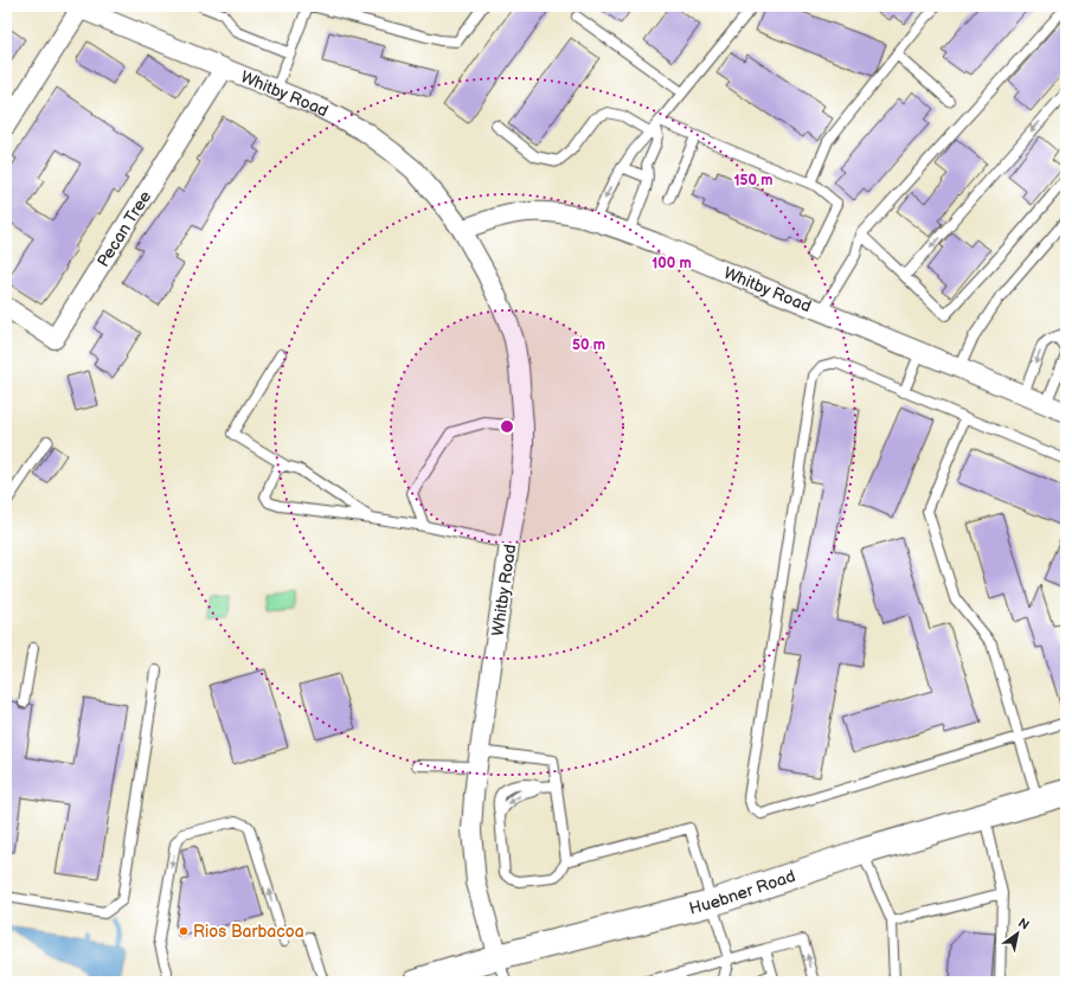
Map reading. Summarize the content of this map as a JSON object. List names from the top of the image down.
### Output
{
  "streets": {
    "main road": ["Huebner Road"],
    "street": ["Whitby Road", "Pecan Tree"]
  },
  "crossings": [
    ["Whitby Road", "Pecan Tree"],
    ["Whitby Road", "Huebner Road"]
  ],
  "places": ["Rios Barbacoa"],
  "north": "top right",
  "rings": ["150 m", "100 m", "50 m"]
}
